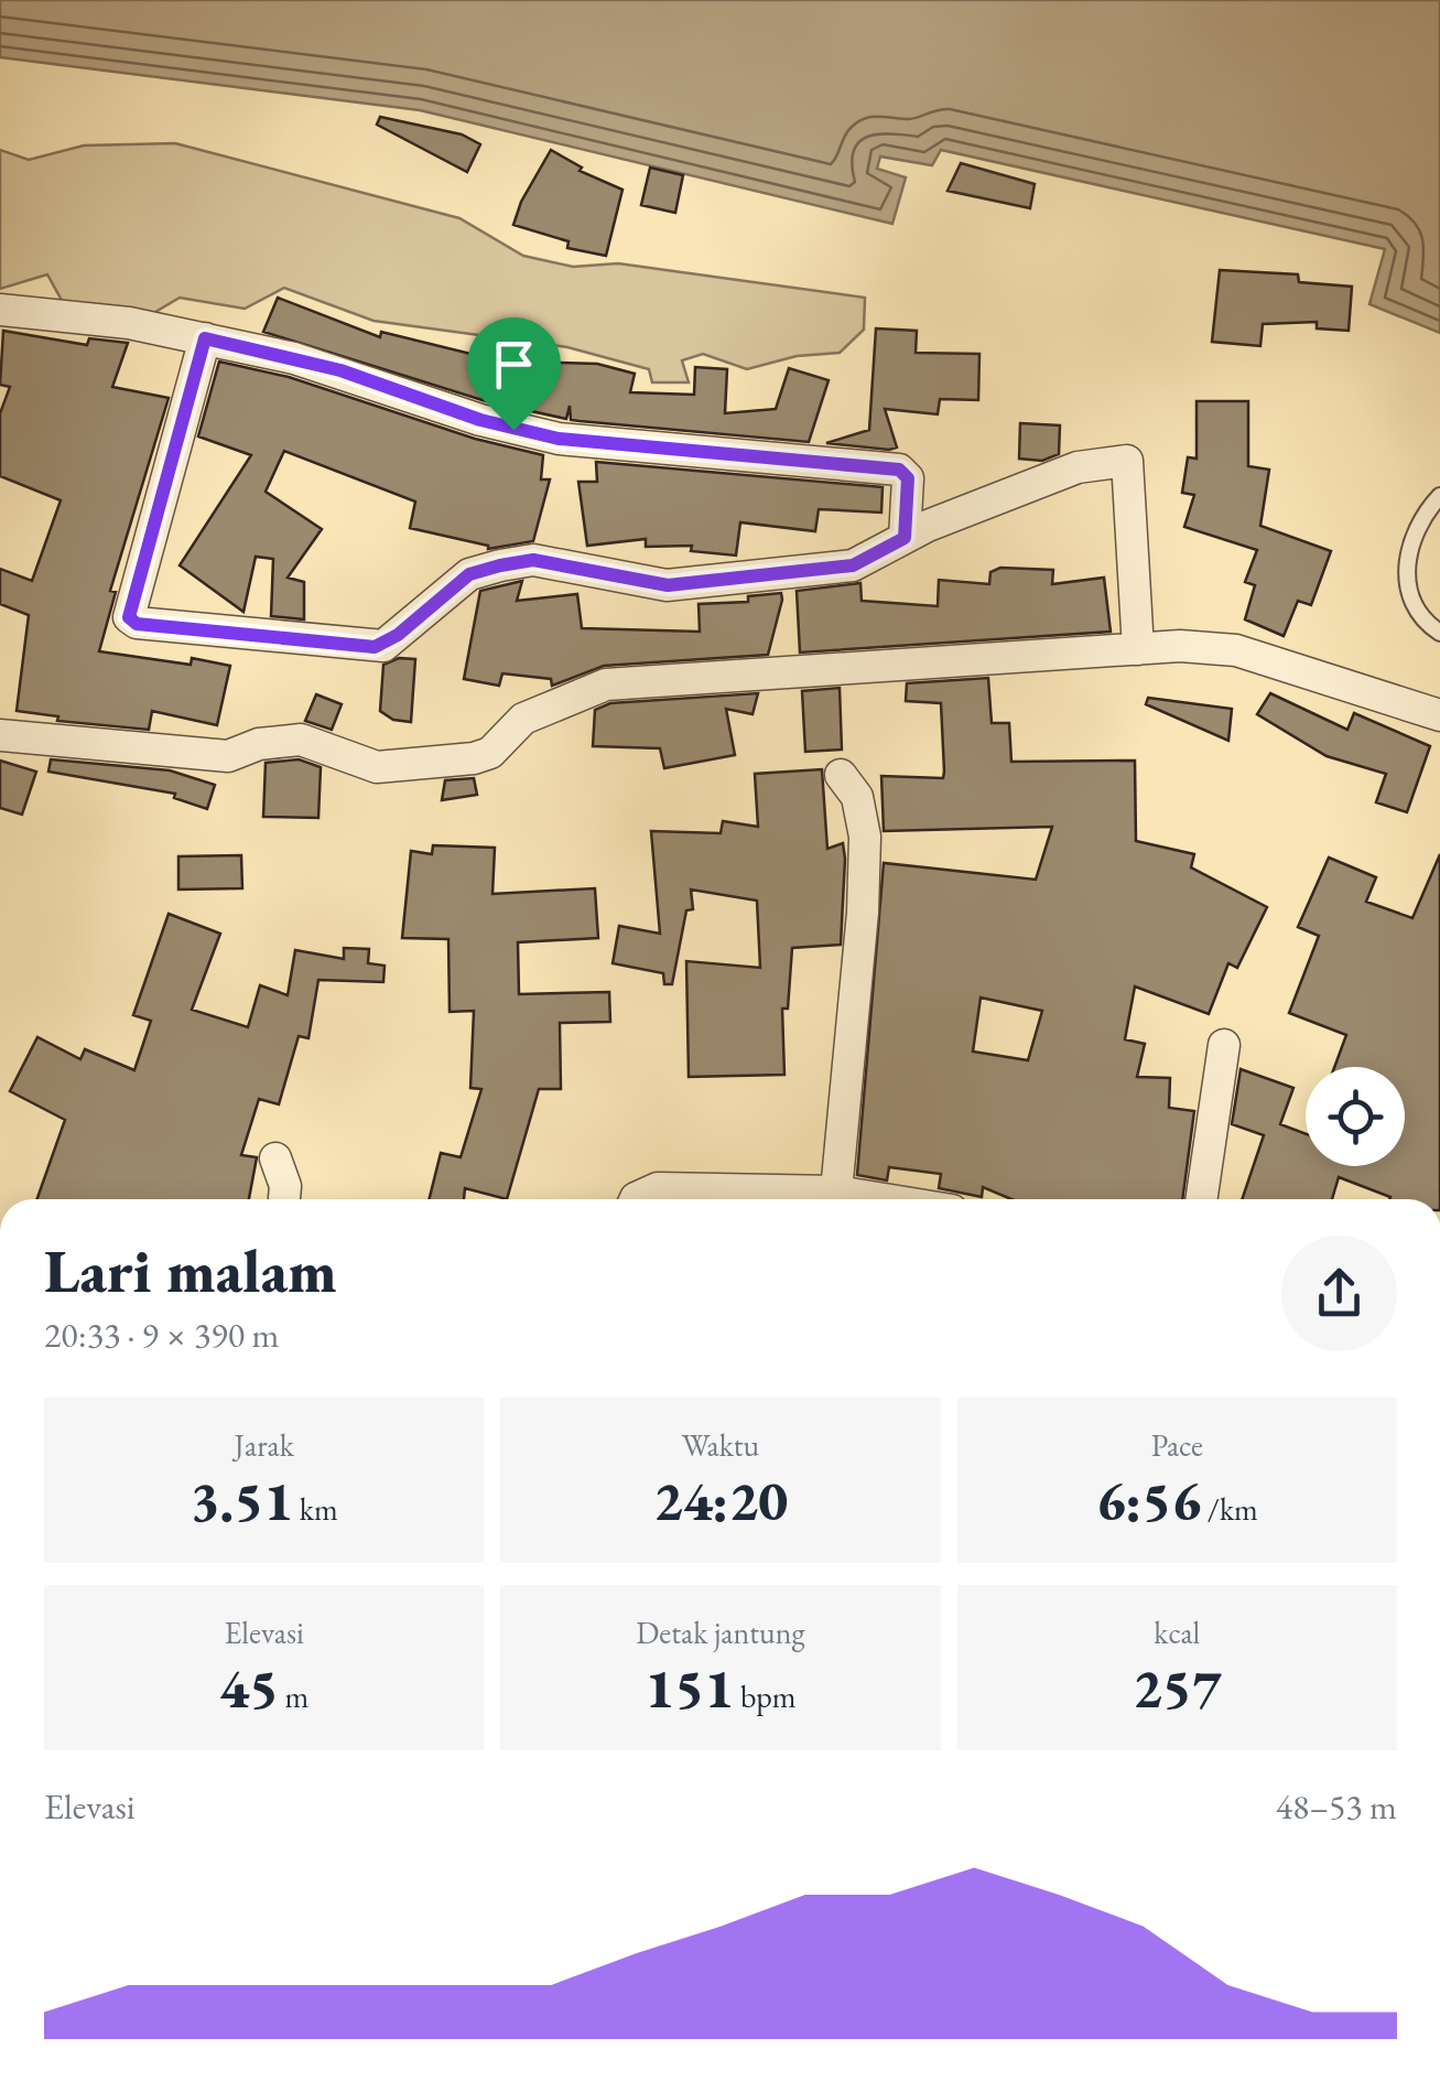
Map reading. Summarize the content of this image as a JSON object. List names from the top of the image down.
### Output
{
  "page": {
    "heading": ["Lari malam", "20:33 · 9 × 390 m"],
    "stats": [
      ["Jarak", "3.51 km"],
      ["Waktu", "24:20"],
      ["Pace", "6:56 /km"],
      ["Elevasi", "45 m"],
      ["Detak jantung", "151 bpm"],
      ["kcal", "257"]
    ],
    "chart": ["Elevasi", "48–53 m"]
  }
}
